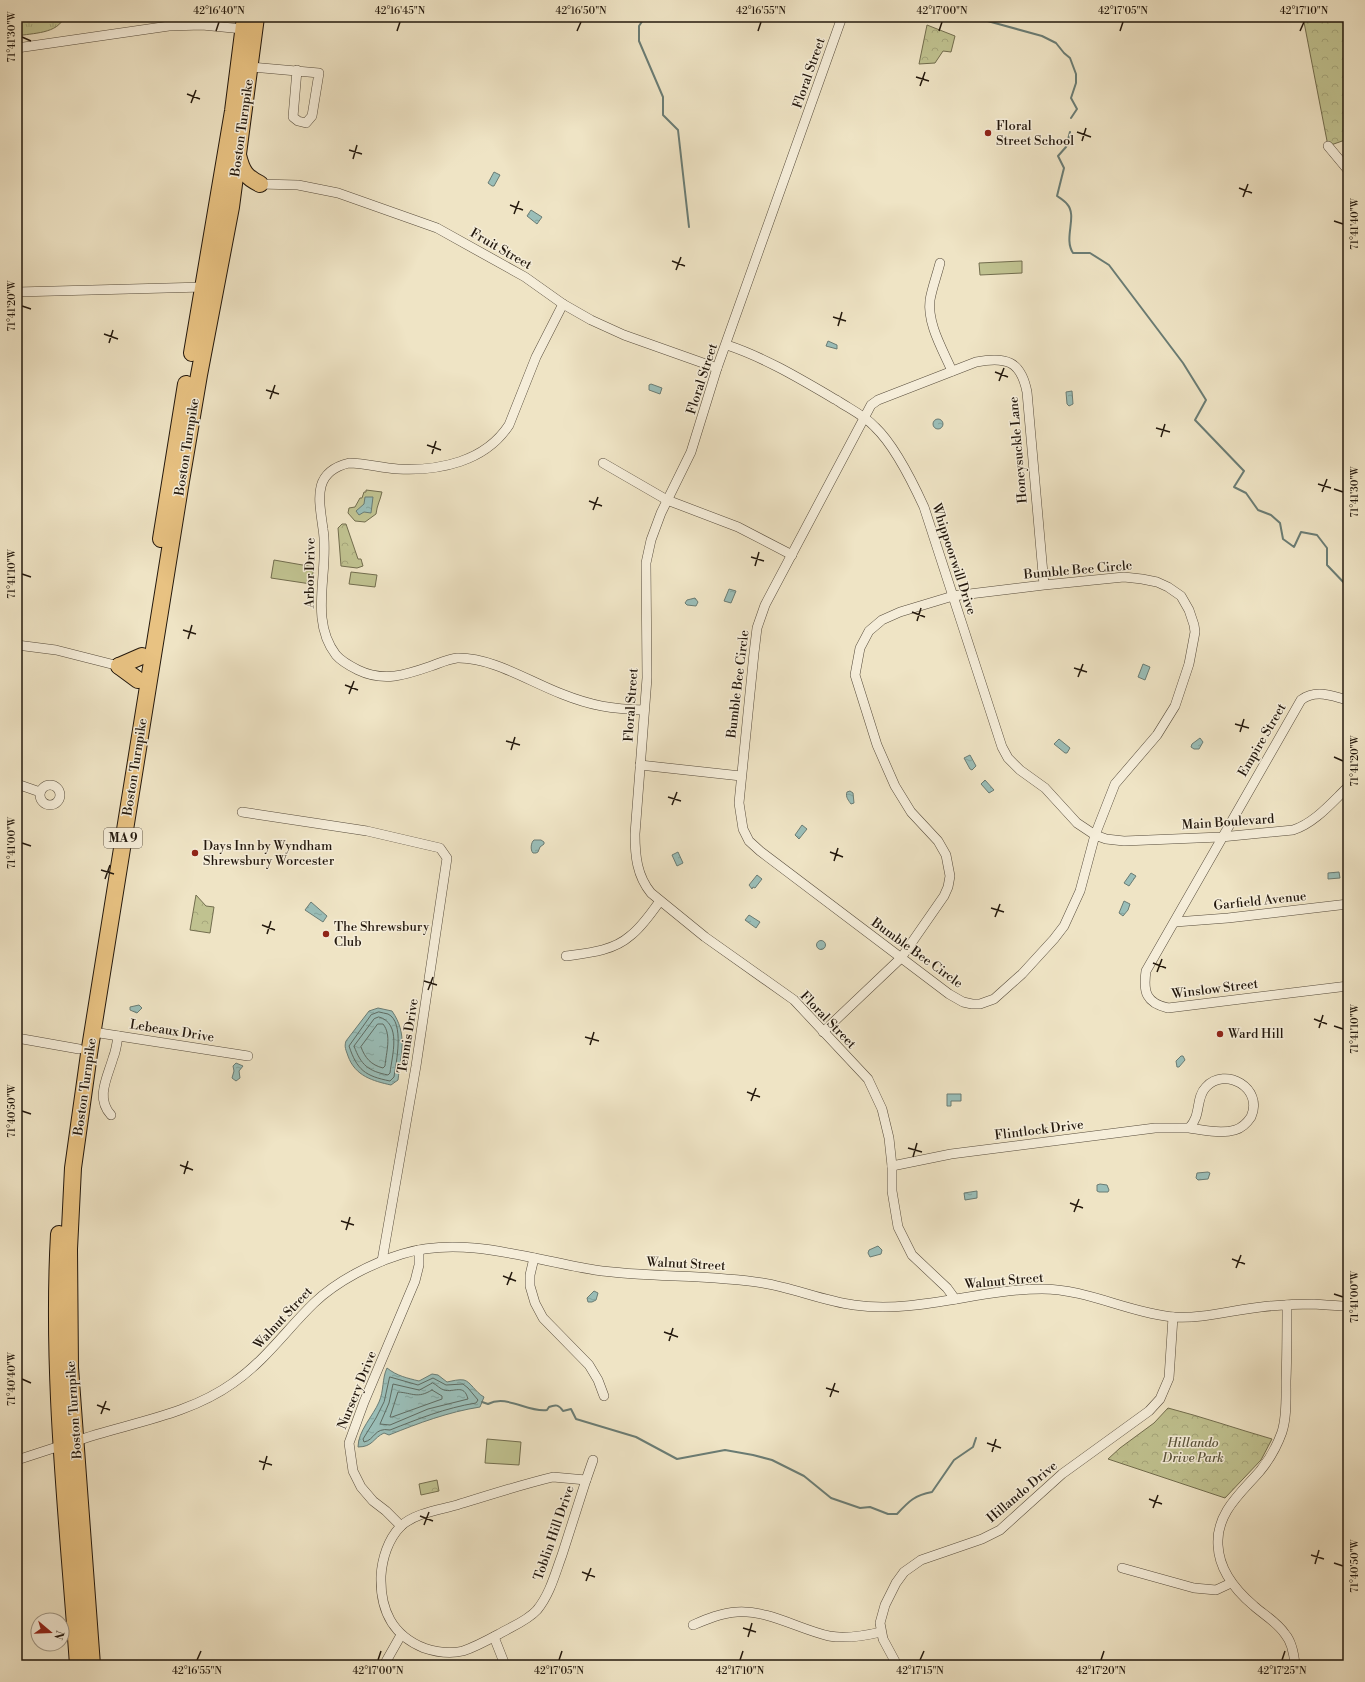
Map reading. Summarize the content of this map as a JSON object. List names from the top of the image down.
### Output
{
  "streets": {
    "highway": ["Boston Turnpike", "MA 9"],
    "street": [
      "Floral Street",
      "Fruit Street",
      "Honeysuckle Lane",
      "Whippoorwill Drive",
      "Bumble Bee Circle",
      "Arbor Drive",
      "Empire Street",
      "Main Boulevard",
      "Garfield Avenue",
      "Winslow Street",
      "Lebeaux Drive",
      "Tennis Drive",
      "Flintlock Drive",
      "Walnut Street",
      "Nursery Drive",
      "Hillando Drive",
      "Toblin Hill Drive"
    ]
  },
  "crossings": [
    ["Floral Street", "Fruit Street"],
    ["Floral Street", "Whippoorwill Drive"],
    ["Floral Street", "Bumble Bee Circle"],
    ["Floral Street", "Arbor Drive"],
    ["Floral Street", "Flintlock Drive"],
    ["Floral Street", "Walnut Street"],
    ["Boston Turnpike", "Lebeaux Drive"],
    ["Boston Turnpike", "Walnut Street"],
    ["Fruit Street", "Arbor Drive"],
    ["Honeysuckle Lane", "Whippoorwill Drive"],
    ["Honeysuckle Lane", "Bumble Bee Circle"],
    ["Whippoorwill Drive", "Bumble Bee Circle"],
    ["Whippoorwill Drive", "Main Boulevard"],
    ["Bumble Bee Circle", "Main Boulevard"],
    ["Empire Street", "Main Boulevard"],
    ["Empire Street", "Winslow Street"],
    ["Main Boulevard", "Winslow Street"],
    ["Garfield Avenue", "Winslow Street"],
    ["Tennis Drive", "Walnut Street"],
    ["Walnut Street", "Nursery Drive"],
    ["Walnut Street", "Hillando Drive"],
    ["Nursery Drive", "Toblin Hill Drive"]
  ],
  "parks": ["Hillando Drive Park"],
  "places": [
    "Floral Street School",
    "Days Inn by Wyndham Shrewsbury Worcester",
    "The Shrewsbury Club",
    "Ward Hill"
  ],
  "north": "right",
  "coordinates": [
    "42°16'40\"N",
    "42°16'45\"N",
    "42°16'50\"N",
    "42°16'55\"N",
    "42°17'00\"N",
    "42°17'05\"N",
    "42°17'10\"N",
    "71°41'30\"W",
    "71°41'40\"W",
    "71°41'20\"W",
    "71°41'10\"W",
    "71°41'00\"W",
    "71°40'50\"W",
    "71°40'40\"W",
    "42°17'15\"N",
    "42°17'20\"N",
    "42°17'25\"N"
  ]
}
